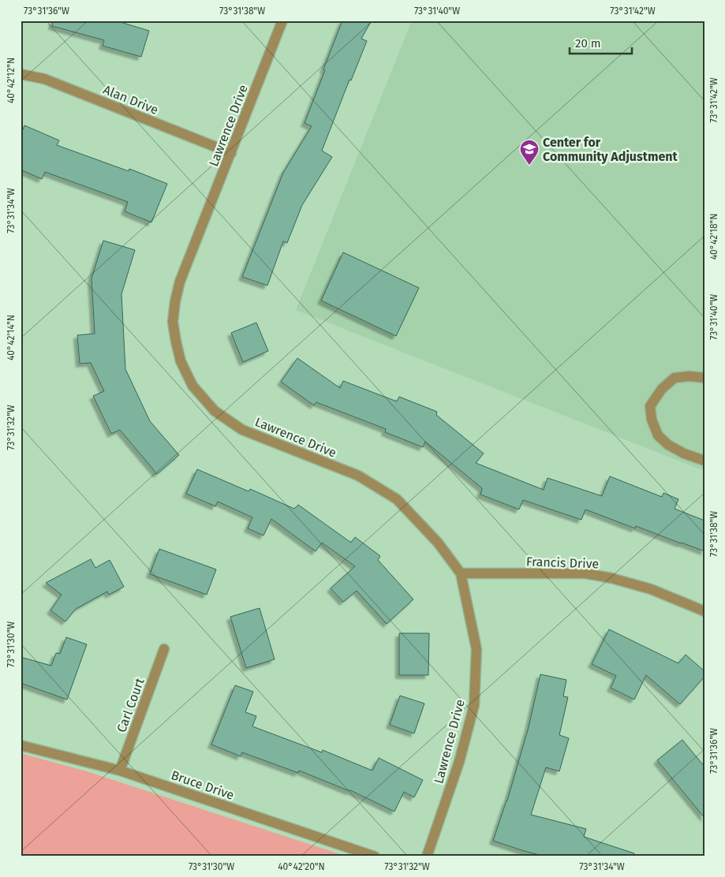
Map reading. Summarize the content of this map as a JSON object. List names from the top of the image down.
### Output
{
  "streets": {
    "street": [
      "Alan Drive",
      "Lawrence Drive",
      "Francis Drive",
      "Carl Court",
      "Bruce Drive"
    ]
  },
  "crossings": [
    ["Alan Drive", "Lawrence Drive"],
    ["Lawrence Drive", "Francis Drive"],
    ["Carl Court", "Bruce Drive"]
  ],
  "places": {
    "school or university": ["Center for Community Adjustment"]
  },
  "scale_bar": "20 m",
  "coordinates": [
    "73°31'36\"W",
    "73°31'38\"W",
    "73°31'40\"W",
    "73°31'42\"W",
    "40°42'12\"N",
    "73°31'34\"W",
    "40°42'18\"N",
    "40°42'14\"N",
    "73°31'32\"W",
    "73°31'30\"W",
    "40°42'20\"N"
  ]
}
